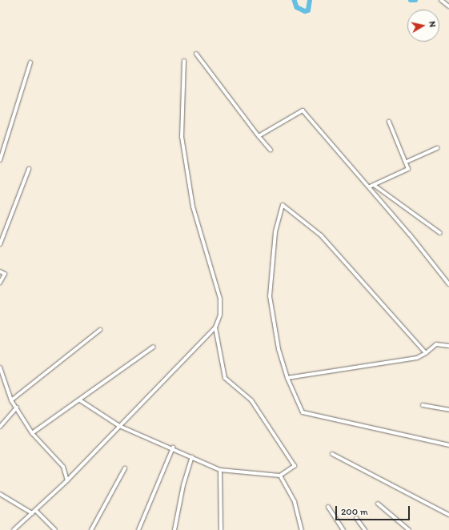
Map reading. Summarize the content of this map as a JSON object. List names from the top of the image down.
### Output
{
  "scale_bar": "200 m",
  "north": "right"
}
